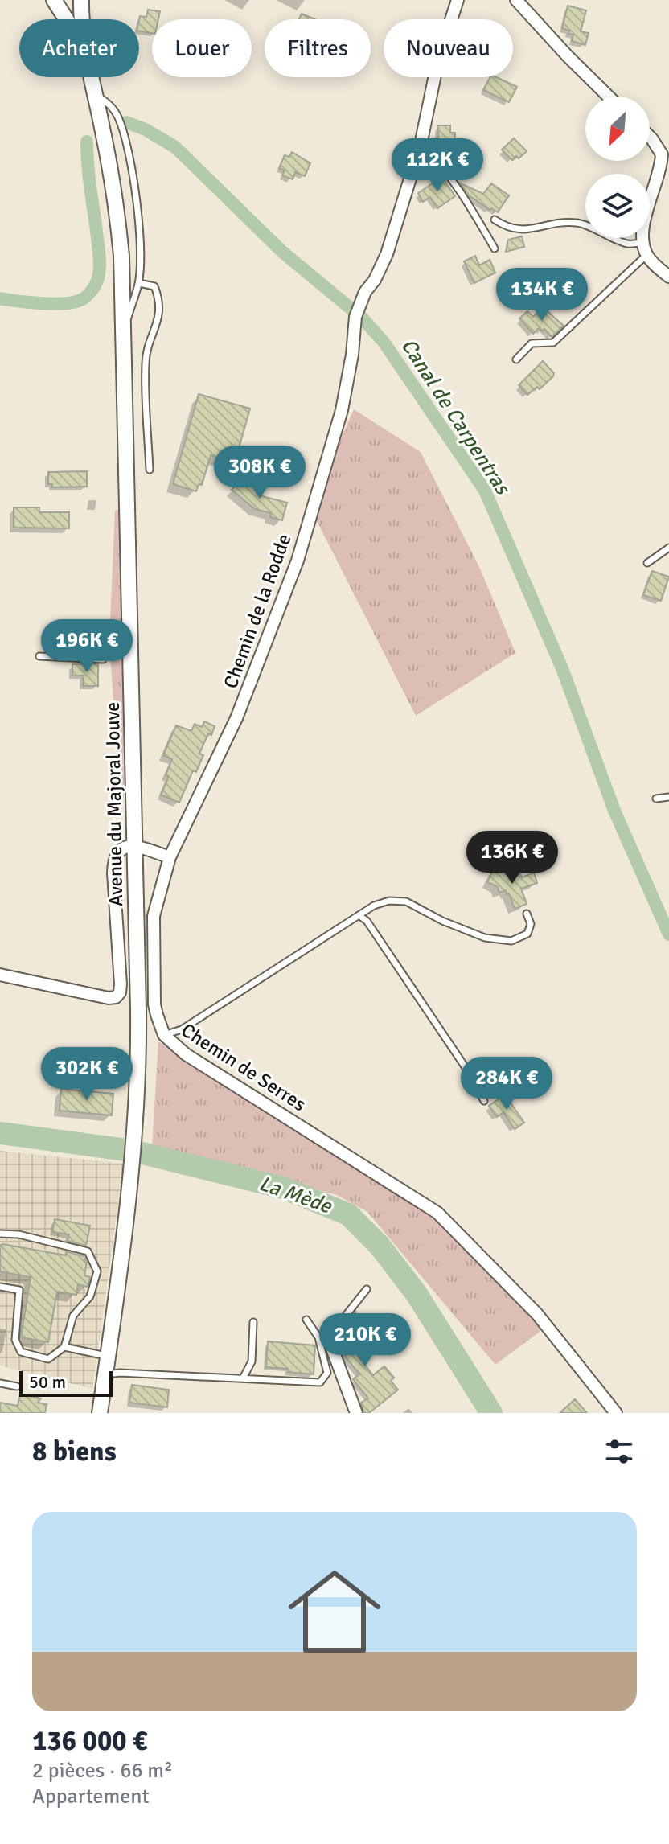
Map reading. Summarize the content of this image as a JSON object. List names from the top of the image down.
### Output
{
  "streets": {
    "main road": ["Avenue du Majoral Jouve"],
    "street": ["Chemin de la Rodde", "Chemin de Serres"]
  },
  "crossings": [
    ["Chemin de la Rodde", "Chemin de Serres"]
  ],
  "water": ["Canal de Carpentras", "La Mède"],
  "scale_bar": "50 m",
  "north": "bottom left",
  "page": {
    "chip": [
      "Acheter",
      "Louer",
      "Filtres",
      "Nouveau"
    ],
    "price": [
      "112K €",
      "134K €",
      "308K €",
      "196K €",
      "136K €",
      "302K €",
      "284K €",
      "210K €"
    ],
    "scale": "50 m",
    "heading": "8 biens",
    "list": [
      {
        "name": "136 000 €",
        "note": "2 pièces · 66 m² · Appartement"
      }
    ]
  }
}
